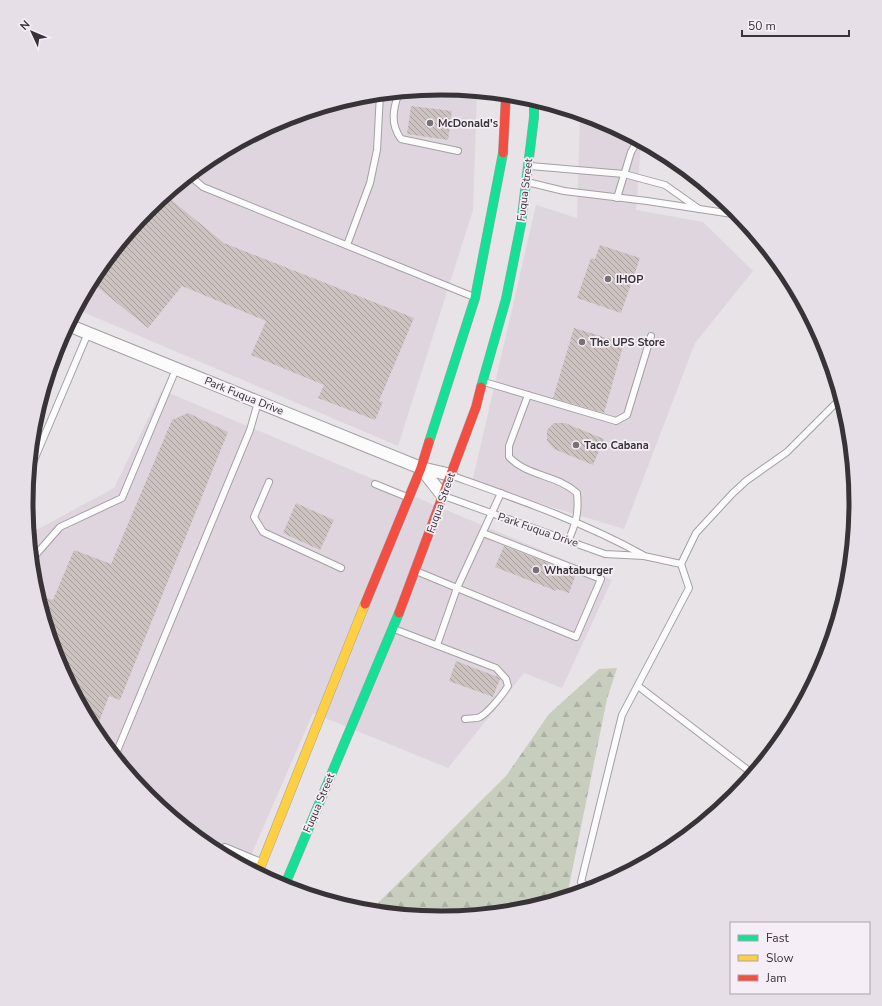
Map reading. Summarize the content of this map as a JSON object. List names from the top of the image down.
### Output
{
  "streets": {
    "main road": ["Fuqua Street"],
    "street": ["Park Fuqua Drive"]
  },
  "crossings": [
    ["Fuqua Street", "Park Fuqua Drive"]
  ],
  "places": [
    "McDonald's",
    "IHOP",
    "The UPS Store",
    "Taco Cabana",
    "Whataburger"
  ],
  "legend": ["Fast", "Slow", "Jam"],
  "scale_bar": "50 m",
  "north": "top left"
}
